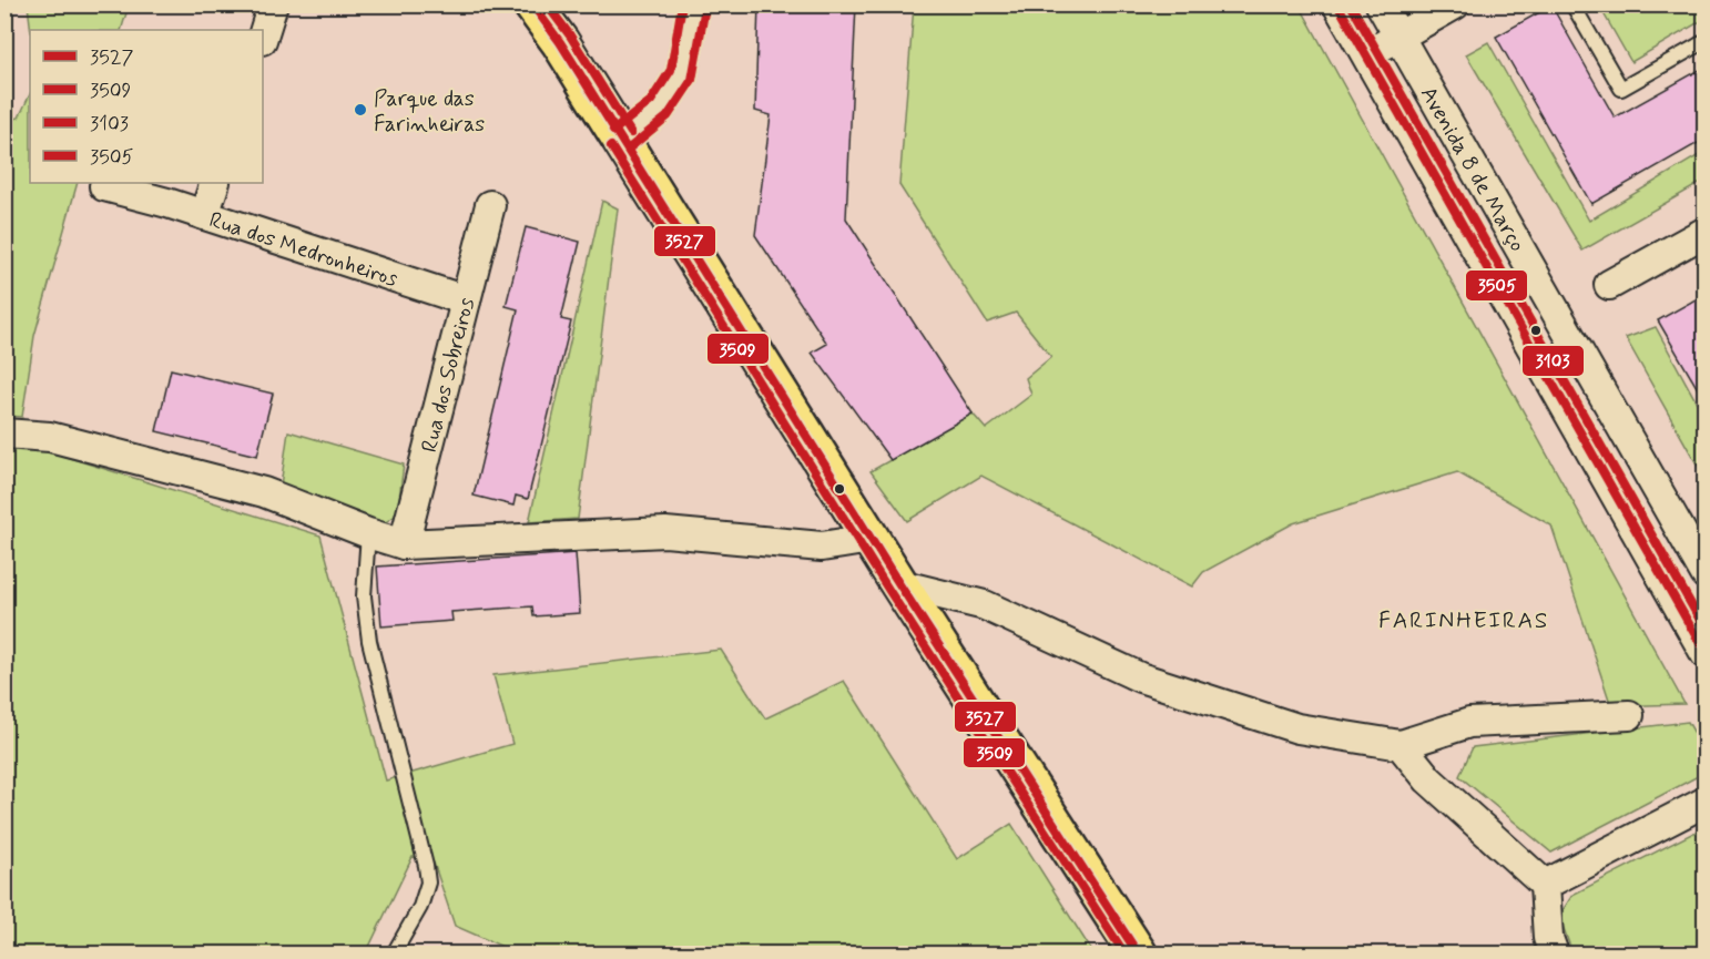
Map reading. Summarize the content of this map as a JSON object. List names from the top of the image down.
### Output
{
  "streets": {
    "street": ["Avenida 8 de Março", "Rua dos Medronheiros", "Rua dos Sobreiros"]
  },
  "crossings": [
    ["Rua dos Medronheiros", "Rua dos Sobreiros"]
  ],
  "districts": ["FARINHEIRAS"],
  "places": ["Parque das Farinheiras"],
  "lines": [
    "transit line 3527",
    "transit line 3103",
    "transit line 3505",
    "transit line 3509"
  ],
  "legend": [
    "3527",
    "3509",
    "3103",
    "3505"
  ]
}
